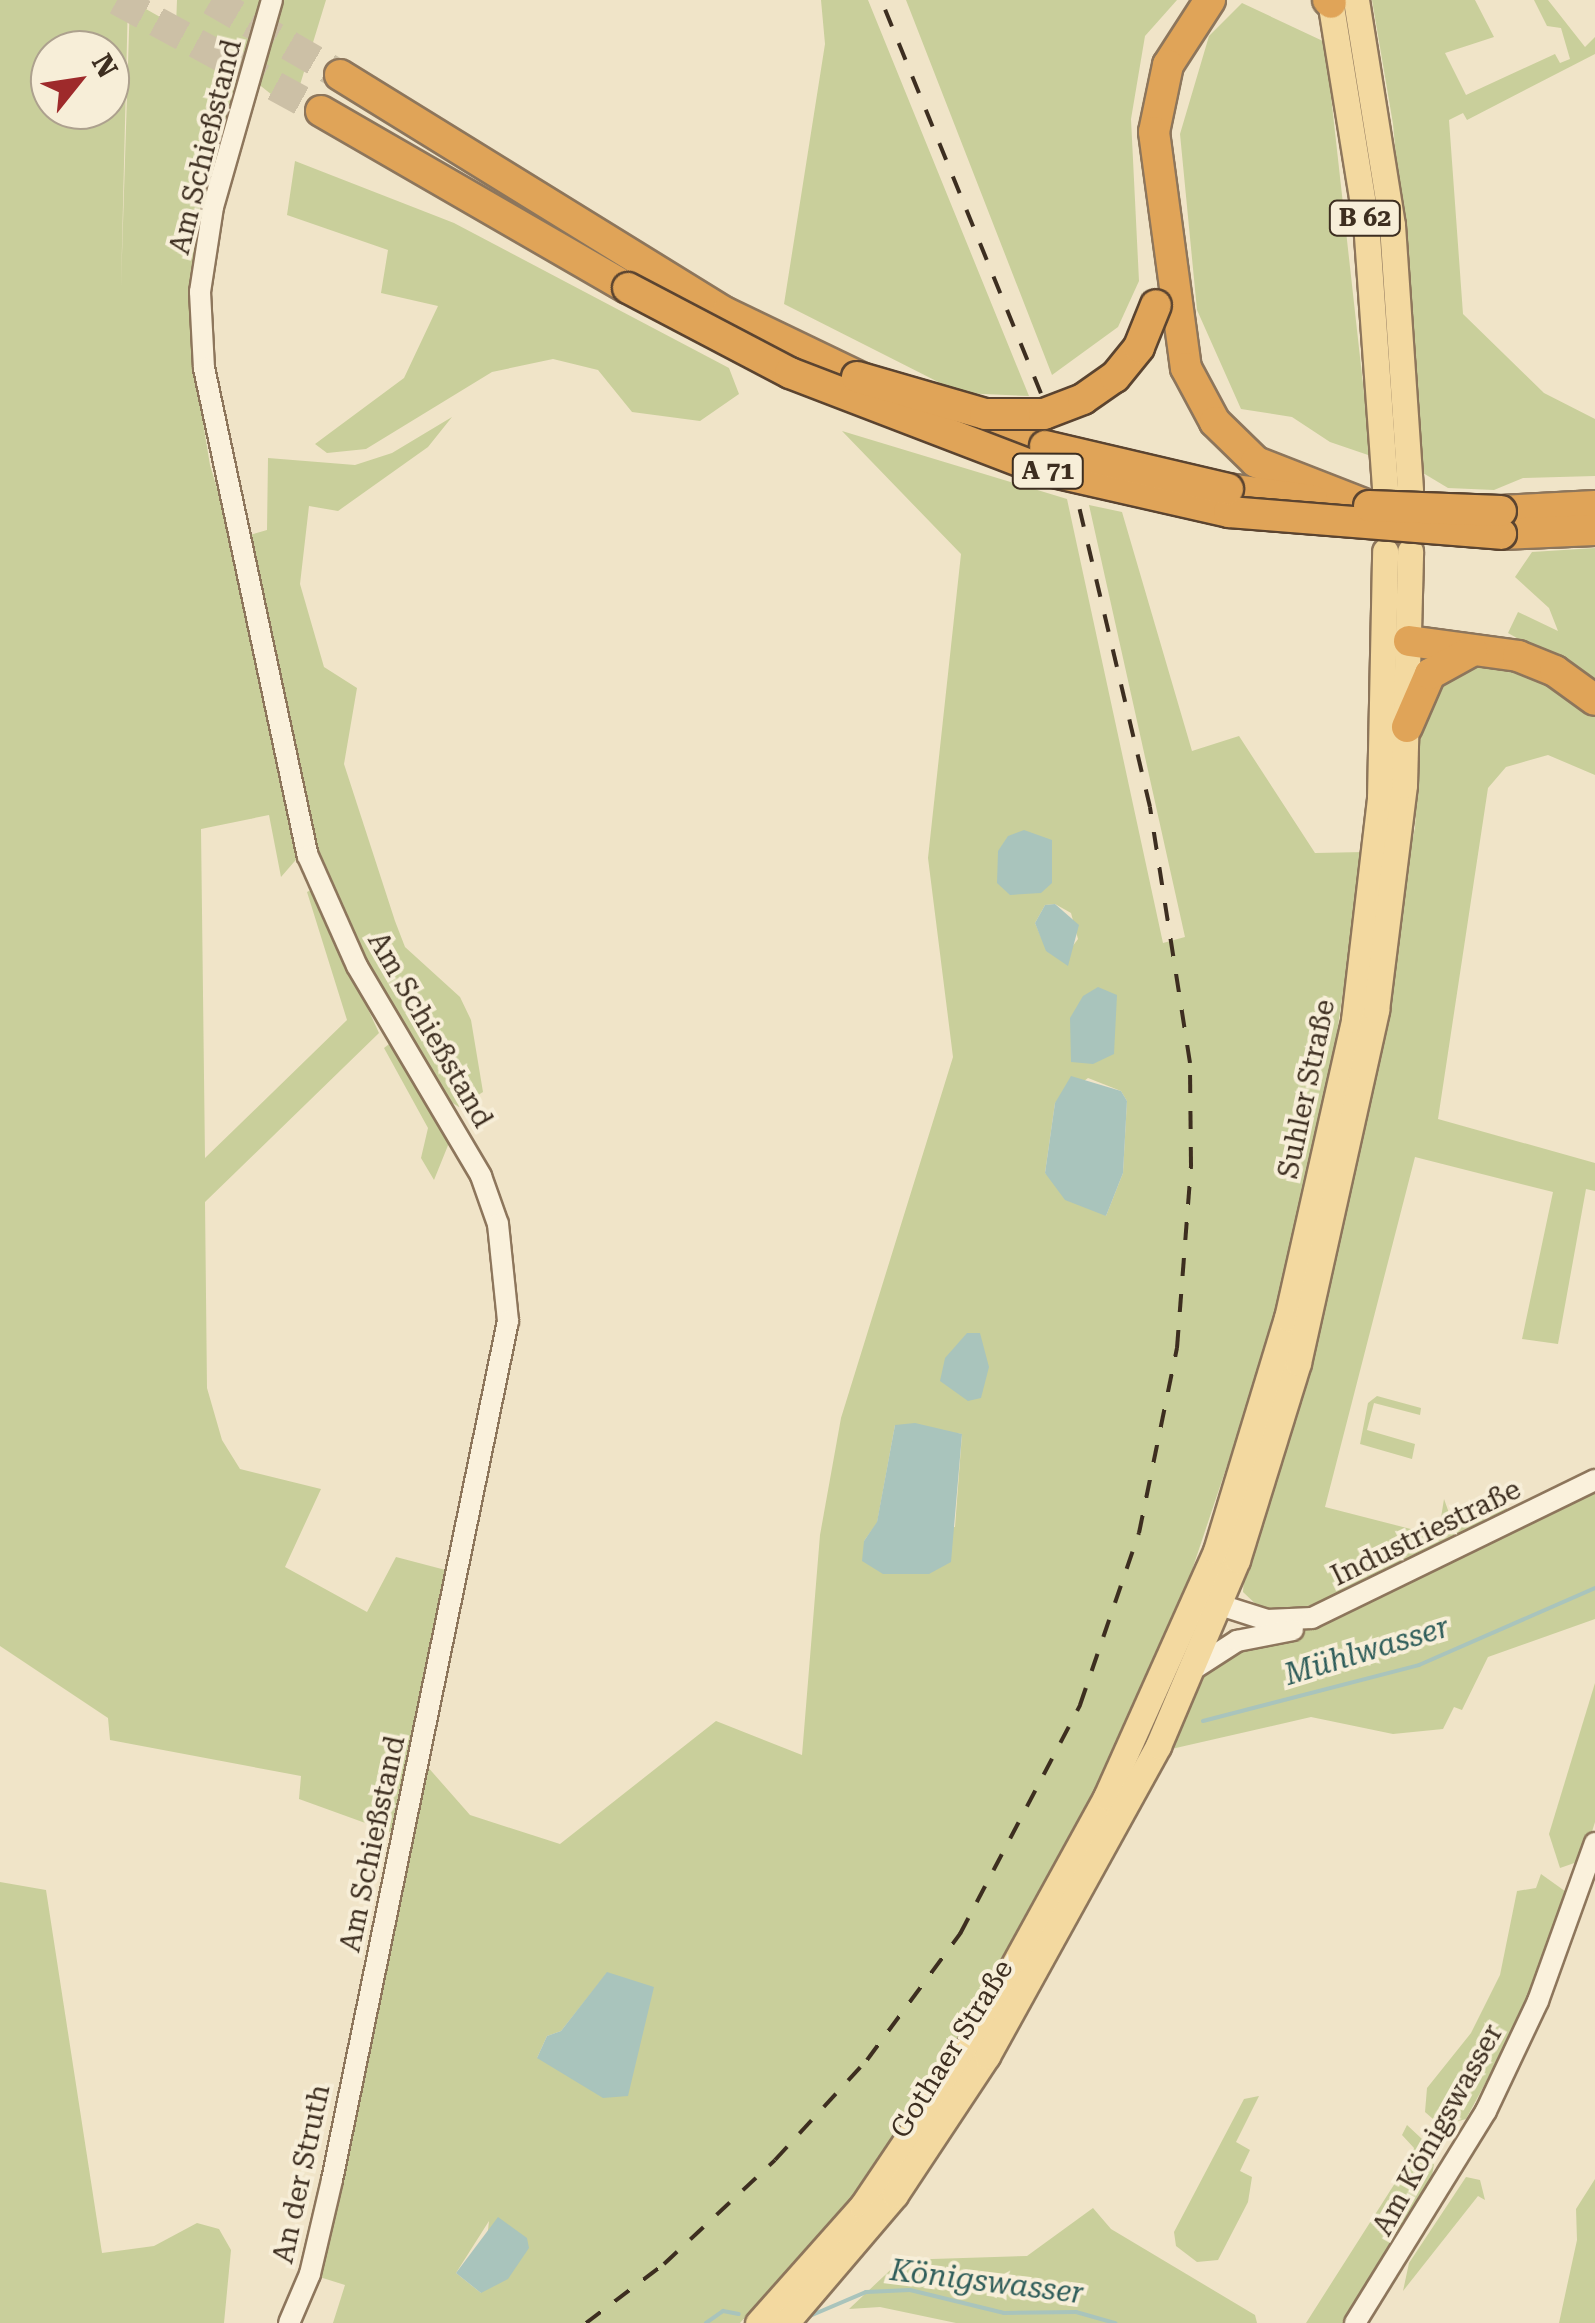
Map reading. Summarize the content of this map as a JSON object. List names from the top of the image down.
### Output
{
  "streets": {
    "highway": ["A 71"],
    "main road": ["B 62", "Suhler Straße", "Gothaer Straße"],
    "street": [
      "Am Schießstand",
      "Industriestraße",
      "Am Königswasser",
      "An der Struth"
    ]
  },
  "crossings": [
    ["Am Schießstand", "An der Struth"],
    ["B 62", "A 71"],
    ["Suhler Straße", "Industriestraße"],
    ["Suhler Straße", "Gothaer Straße"],
    ["Industriestraße", "Gothaer Straße"]
  ],
  "water": ["Mühlwasser", "Königswasser"],
  "north": "top right"
}
